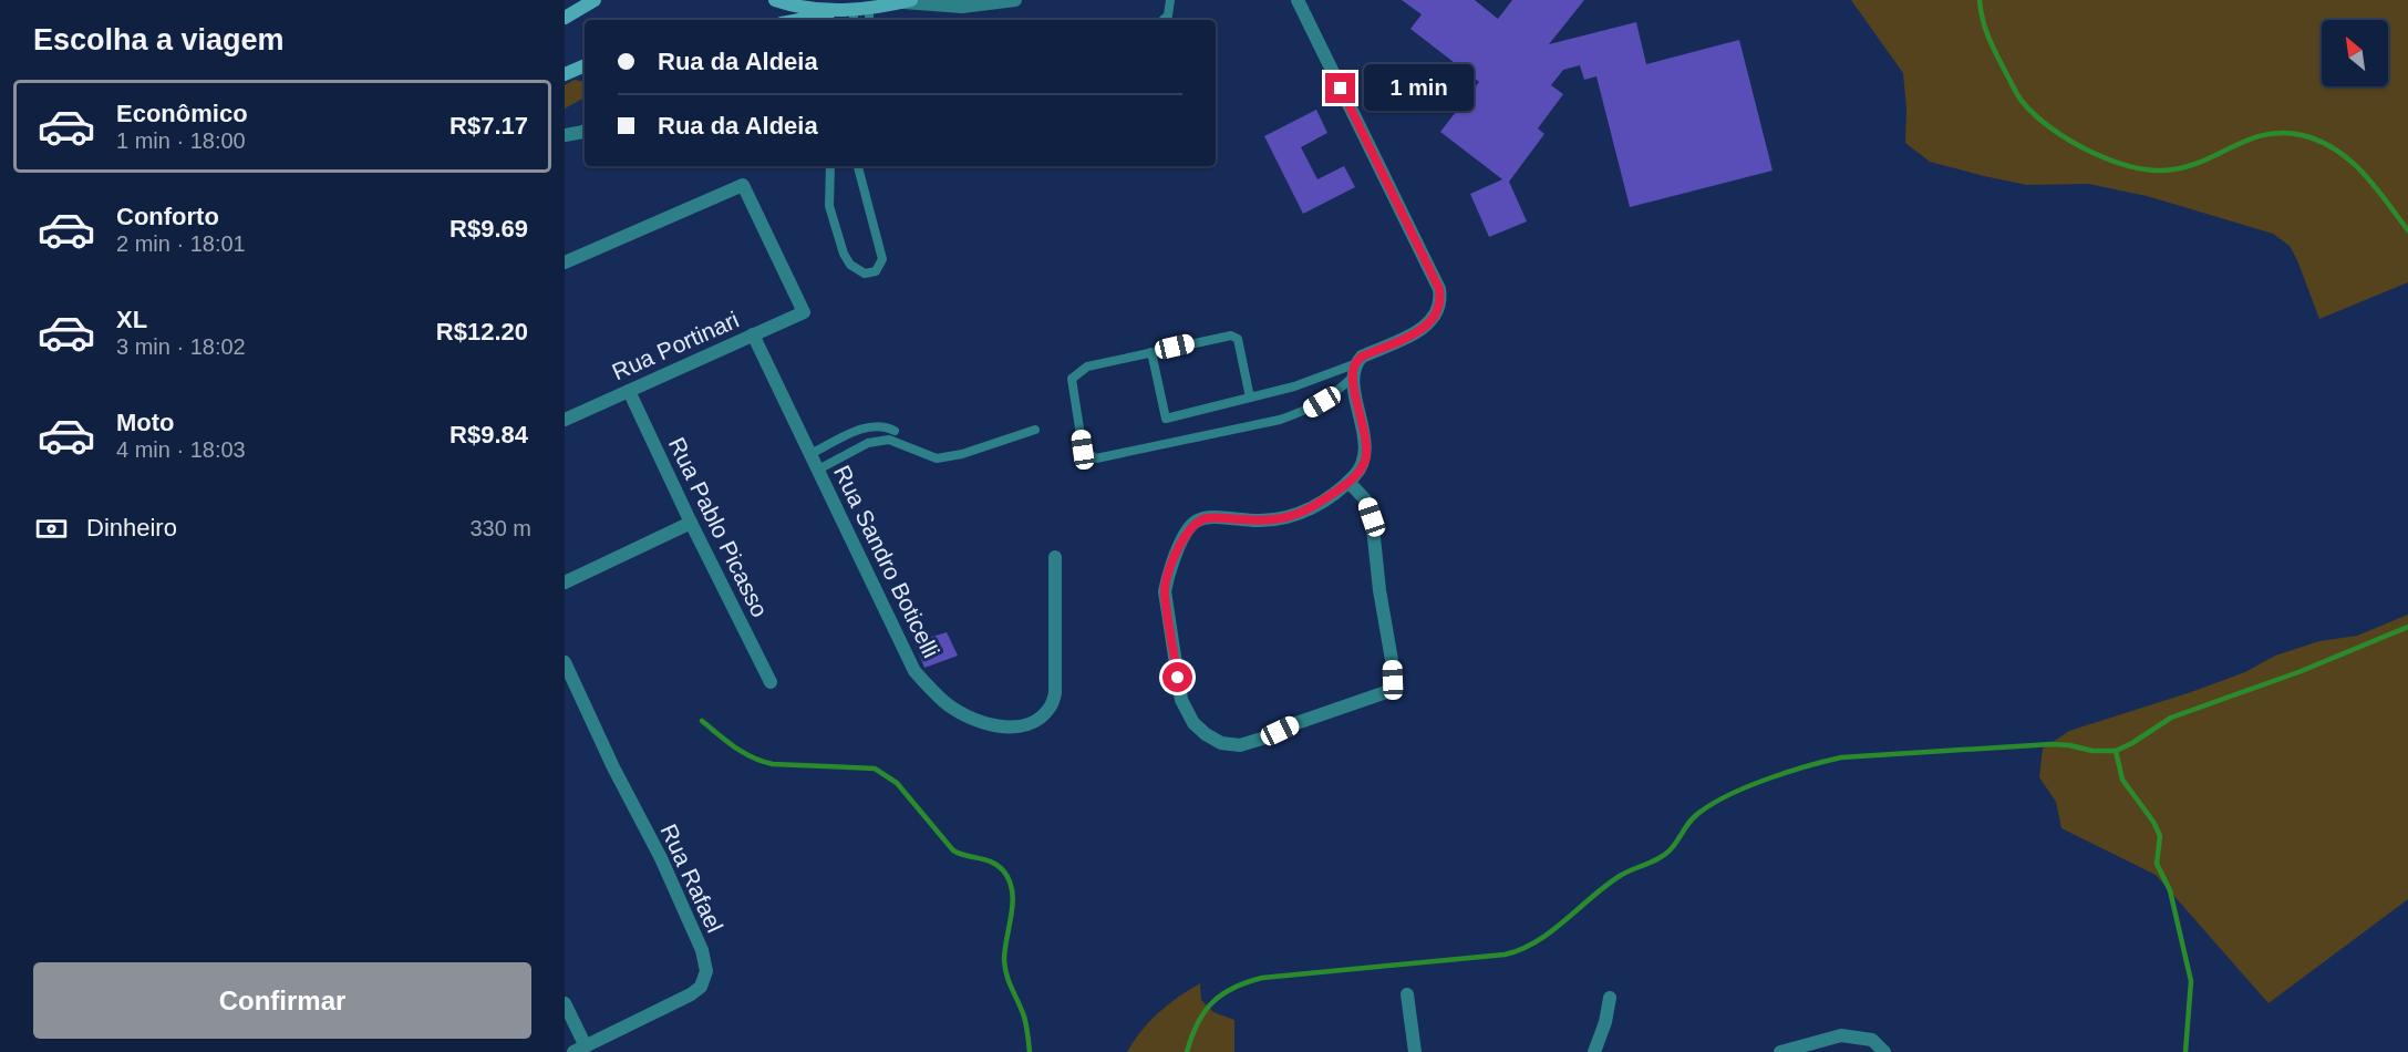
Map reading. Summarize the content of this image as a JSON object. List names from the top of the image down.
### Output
{
  "streets": {
    "street": [
      "Rua Portinari",
      "Rua Pablo Picasso",
      "Rua Sandro Boticelli",
      "Rua Rafael"
    ]
  },
  "crossings": [
    ["Rua Portinari", "Rua Pablo Picasso"],
    ["Rua Portinari", "Rua Sandro Boticelli"]
  ],
  "north": "top left",
  "page": {
    "heading": "Escolha a viagem",
    "banner": ["Rua da Aldeia", "Rua da Aldeia"],
    "bubble": "1 min",
    "list": [
      {
        "name": "Econômico",
        "note": "1 min · 18:00",
        "value": "R$7.17"
      },
      {
        "name": "Conforto",
        "note": "2 min · 18:01",
        "value": "R$9.69"
      },
      {
        "name": "XL",
        "note": "3 min · 18:02",
        "value": "R$12.20"
      },
      {
        "name": "Moto",
        "note": "4 min · 18:03",
        "value": "R$9.84"
      }
    ],
    "pay": ["Dinheiro", "330 m"],
    "buttons": "Confirmar"
  }
}
